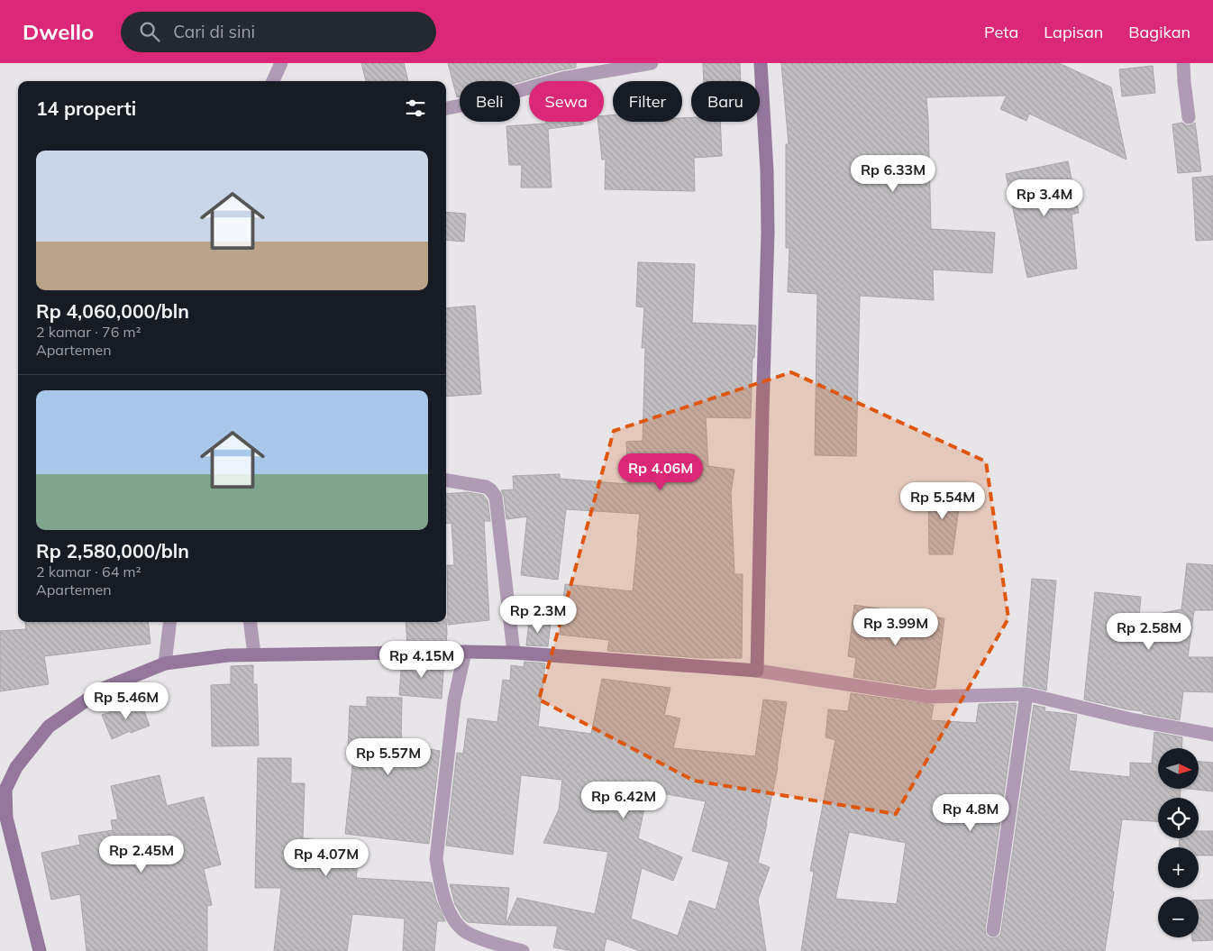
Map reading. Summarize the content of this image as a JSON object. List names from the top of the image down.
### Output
{
  "north": "right",
  "page": {
    "header": "Dwello",
    "search": "Cari di sini",
    "nav": ["Peta", "Lapisan", "Bagikan"],
    "chip": [
      "Beli",
      "Sewa",
      "Filter",
      "Baru"
    ],
    "heading": "14 properti",
    "list": [
      {
        "name": "Rp 4,060,000/bln",
        "note": "2 kamar · 76 m² · Apartemen"
      },
      {
        "name": "Rp 2,580,000/bln",
        "note": "2 kamar · 64 m² · Apartemen"
      }
    ],
    "price": [
      "Rp 6.33M",
      "Rp 3.4M",
      "Rp 4.06M",
      "Rp 5.54M",
      "Rp 2.3M",
      "Rp 3.99M",
      "Rp 2.58M",
      "Rp 4.15M",
      "Rp 5.46M",
      "Rp 5.57M",
      "Rp 6.42M",
      "Rp 4.8M",
      "Rp 2.45M",
      "Rp 4.07M"
    ],
    "map_buttons": ["+", "−"]
  }
}
